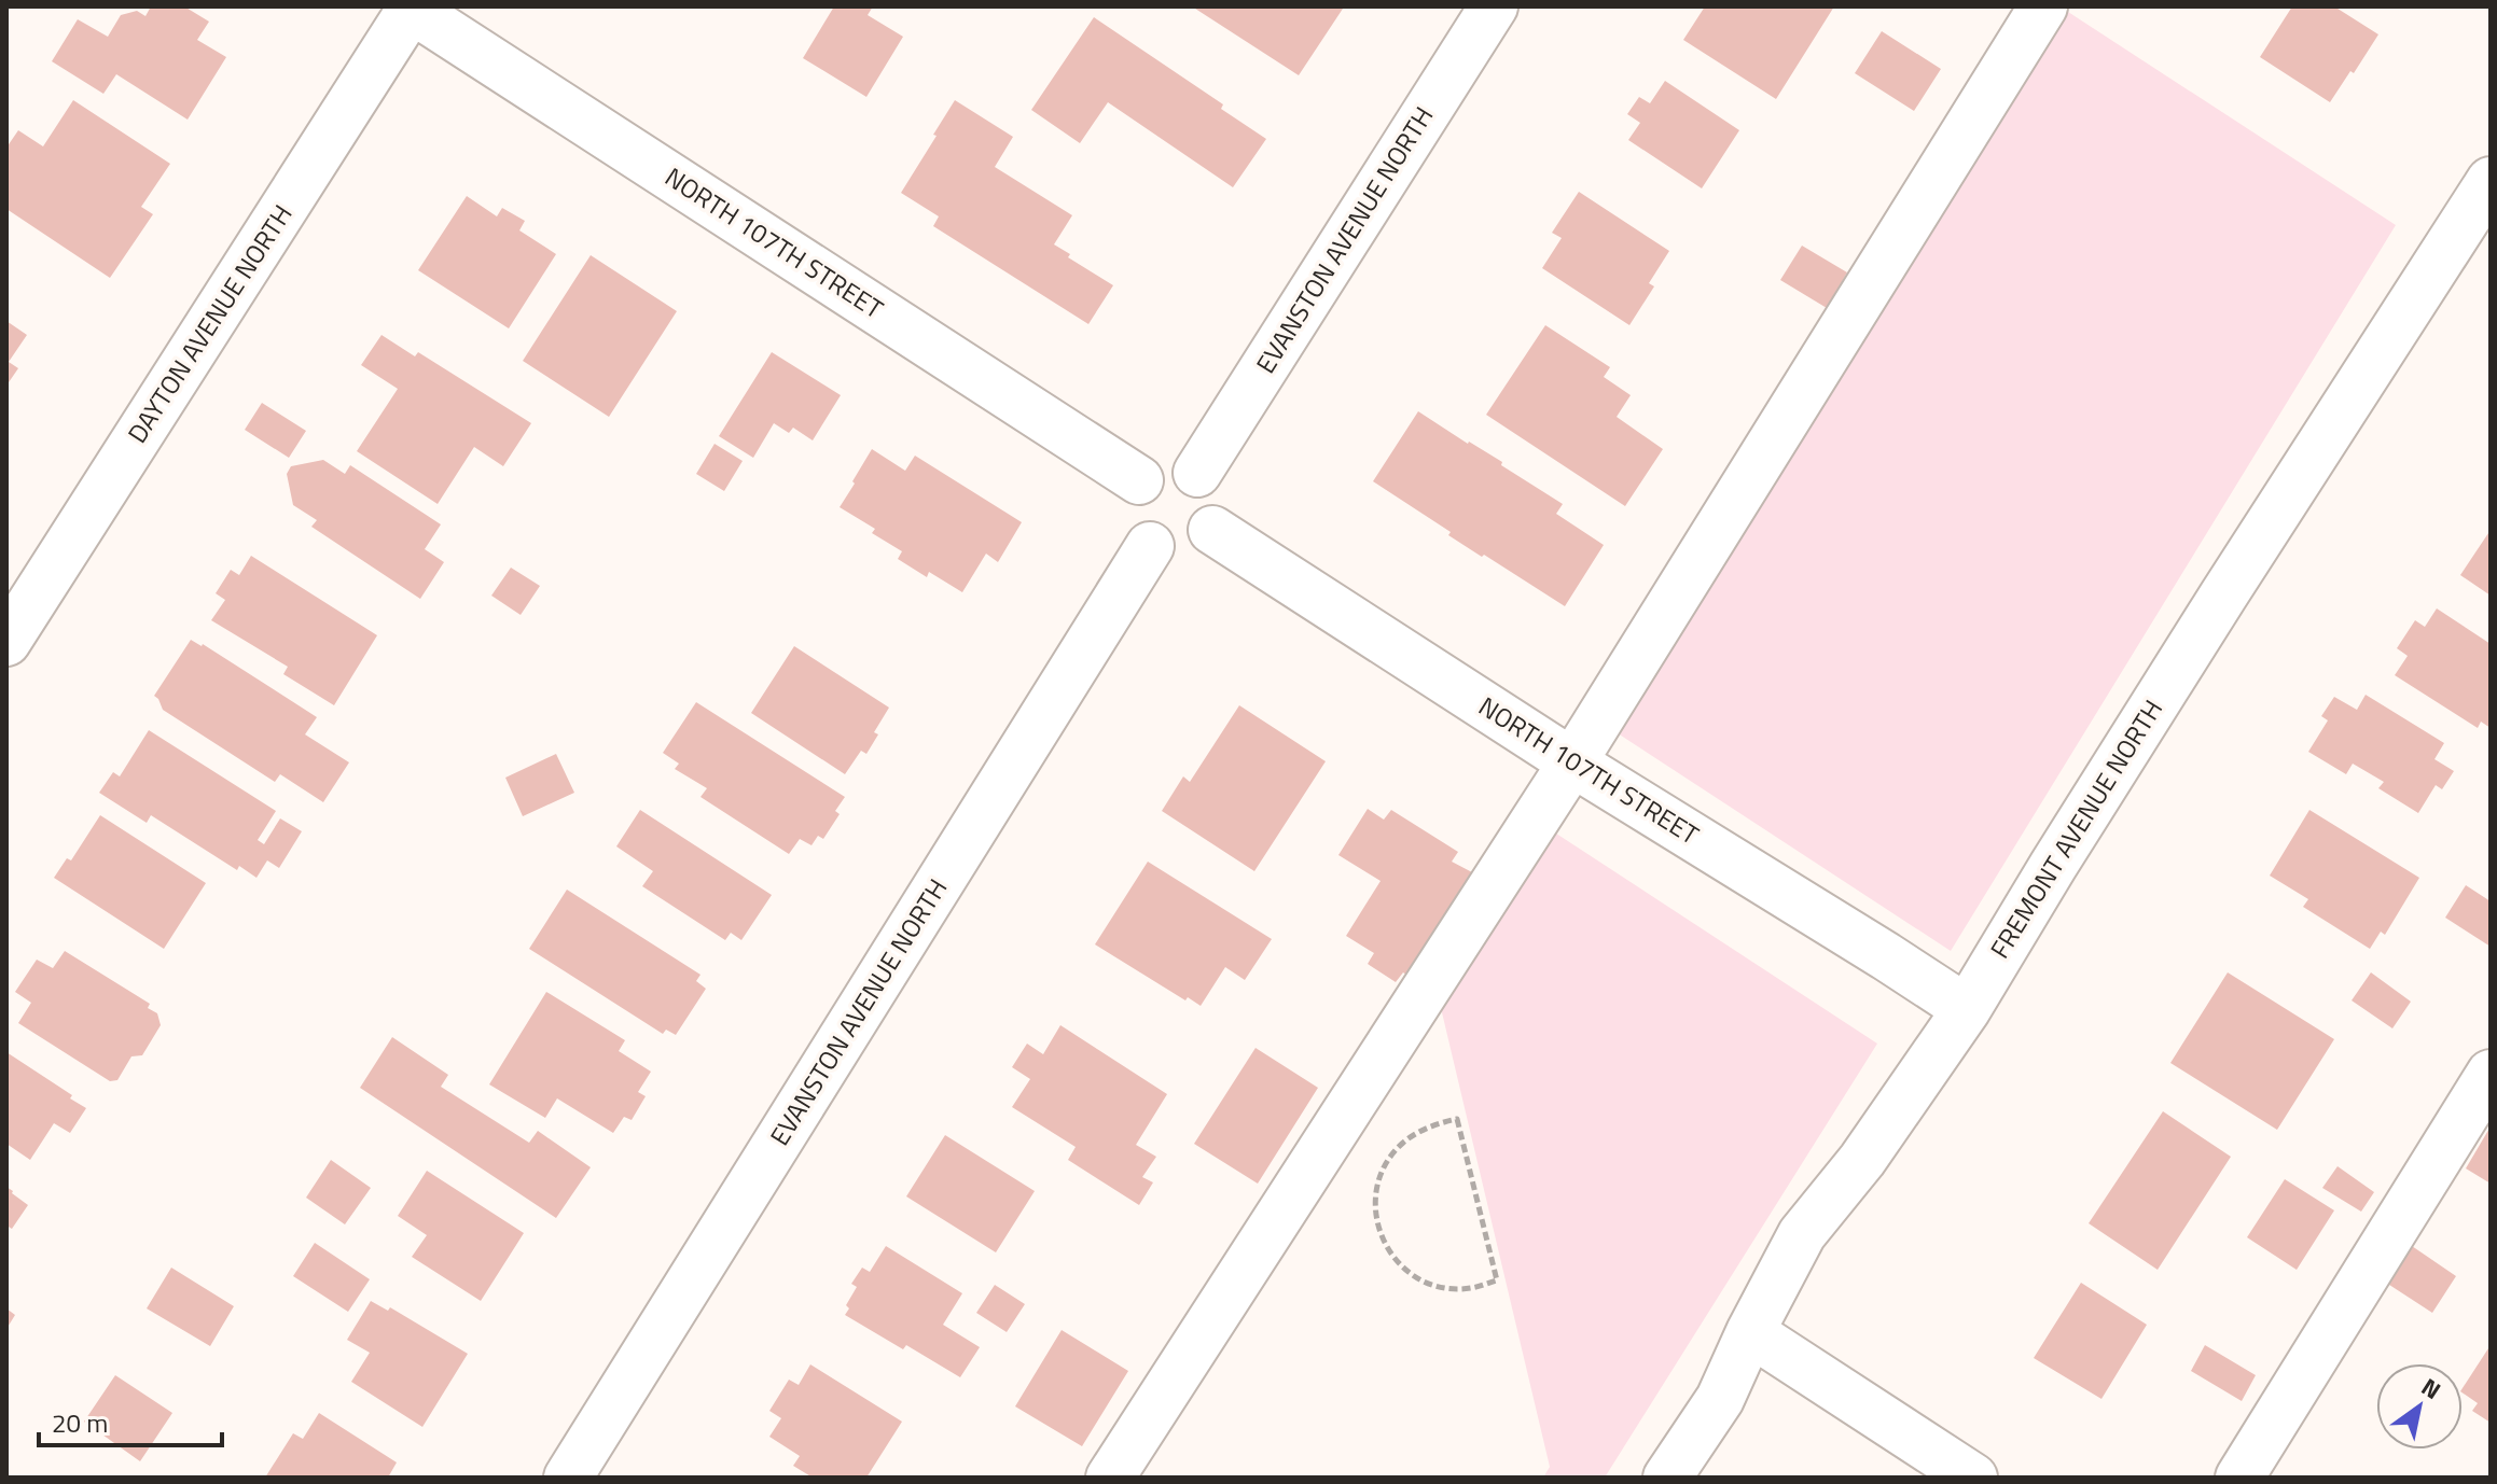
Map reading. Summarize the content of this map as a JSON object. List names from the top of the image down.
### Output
{
  "streets": {
    "street": [
      "EVANSTON AVENUE NORTH",
      "NORTH 107TH STREET",
      "DAYTON AVENUE NORTH",
      "FREMONT AVENUE NORTH"
    ]
  },
  "crossings": [
    ["EVANSTON AVENUE NORTH", "NORTH 107TH STREET"],
    ["NORTH 107TH STREET", "DAYTON AVENUE NORTH"],
    ["NORTH 107TH STREET", "FREMONT AVENUE NORTH"]
  ],
  "scale_bar": "20 m",
  "north": "top right"
}
